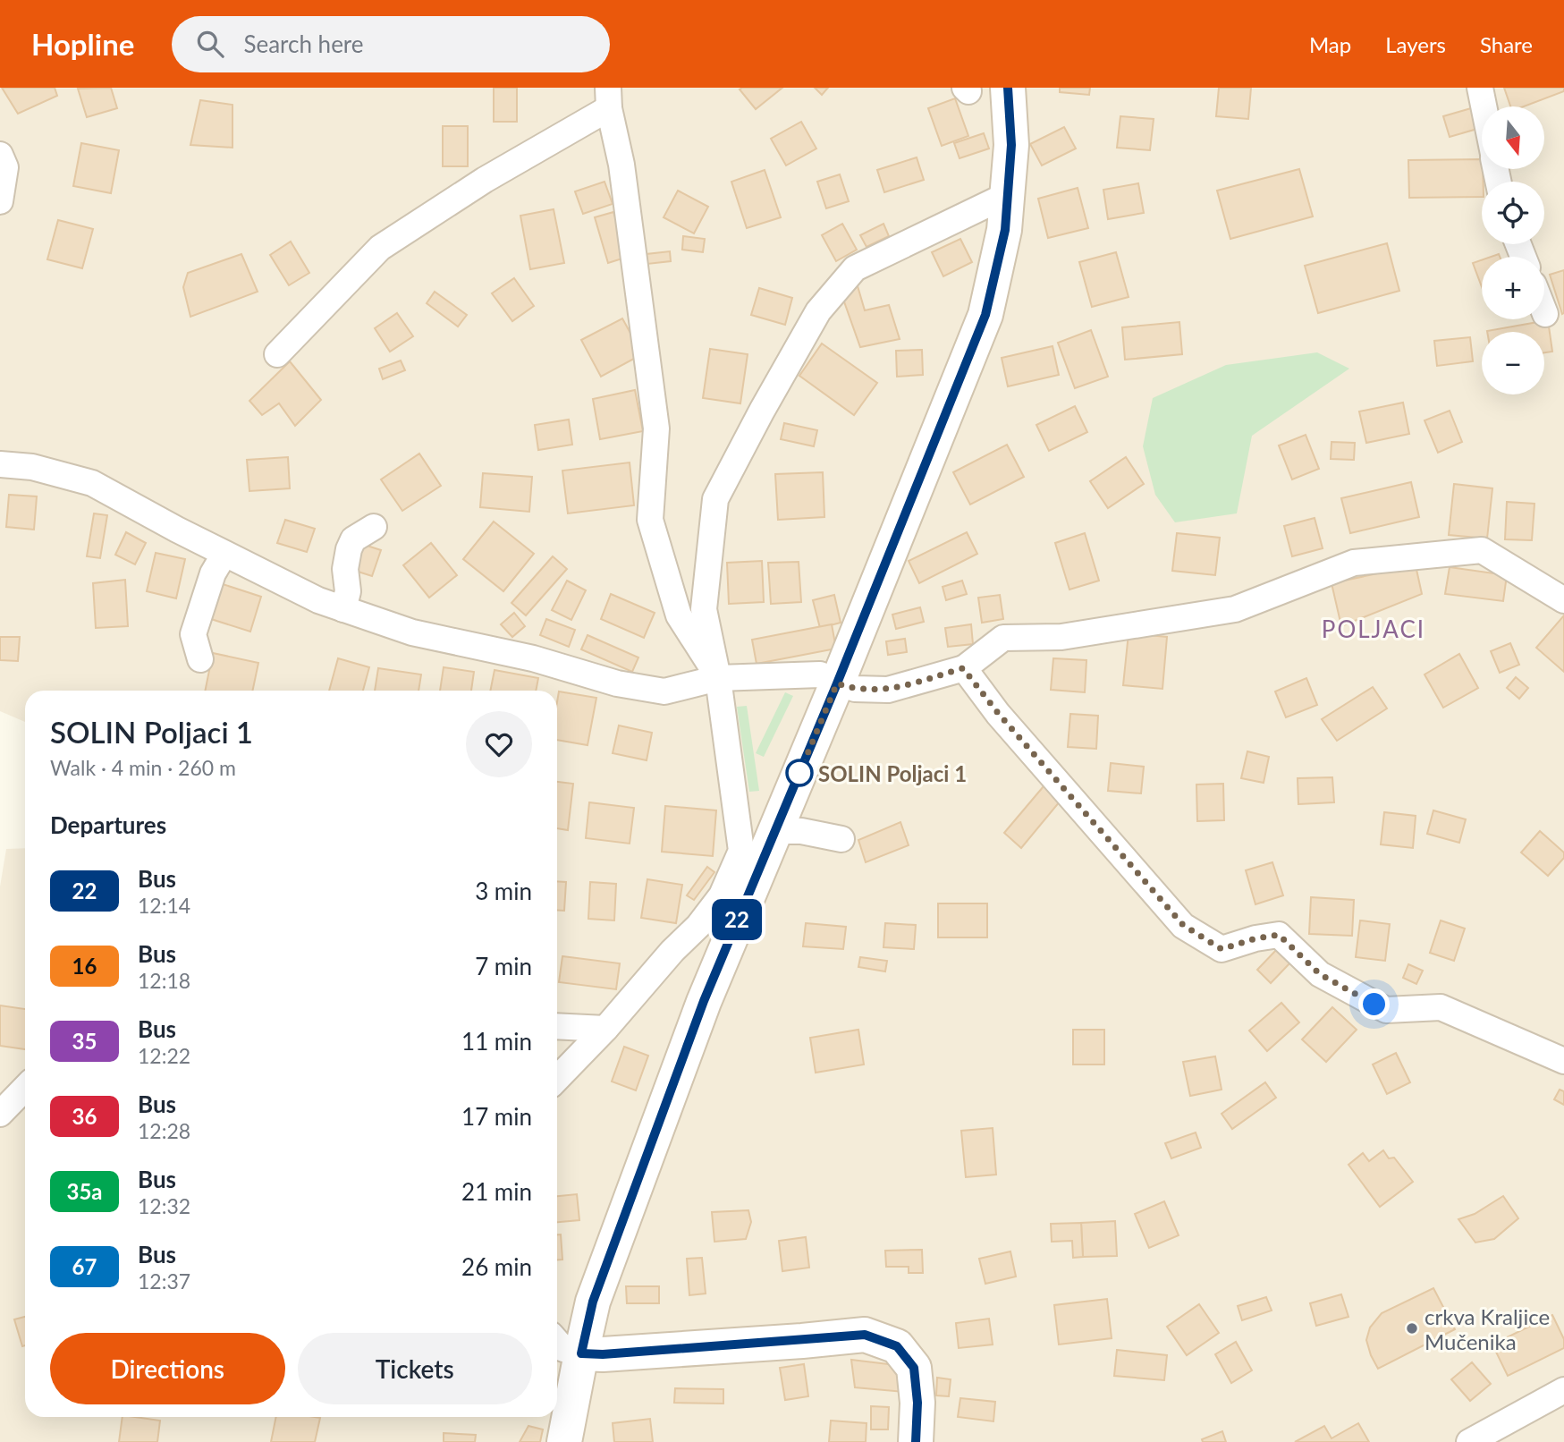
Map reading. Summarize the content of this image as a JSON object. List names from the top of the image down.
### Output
{
  "districts": ["POLJACI"],
  "places": ["SOLIN Poljaci 1", "crkva Kraljice Mučenika"],
  "lines": ["bus line 22"],
  "north": "bottom",
  "page": {
    "header": "Hopline",
    "search": "Search here",
    "nav": ["Map", "Layers", "Share"],
    "on_map": "22",
    "map_buttons": ["+", "−"],
    "heading": [
      ["SOLIN Poljaci 1", "Walk · 4 min · 260 m"],
      "Departures"
    ],
    "list": [
      {
        "mark": "22",
        "name": "Bus",
        "note": "12:14",
        "value": "3 min"
      },
      {
        "mark": "16",
        "name": "Bus",
        "note": "12:18",
        "value": "7 min"
      },
      {
        "mark": "35",
        "name": "Bus",
        "note": "12:22",
        "value": "11 min"
      },
      {
        "mark": "36",
        "name": "Bus",
        "note": "12:28",
        "value": "17 min"
      },
      {
        "mark": "35a",
        "name": "Bus",
        "note": "12:32",
        "value": "21 min"
      },
      {
        "mark": "67",
        "name": "Bus",
        "note": "12:37",
        "value": "26 min"
      }
    ],
    "buttons": ["Directions", "Tickets"]
  }
}
